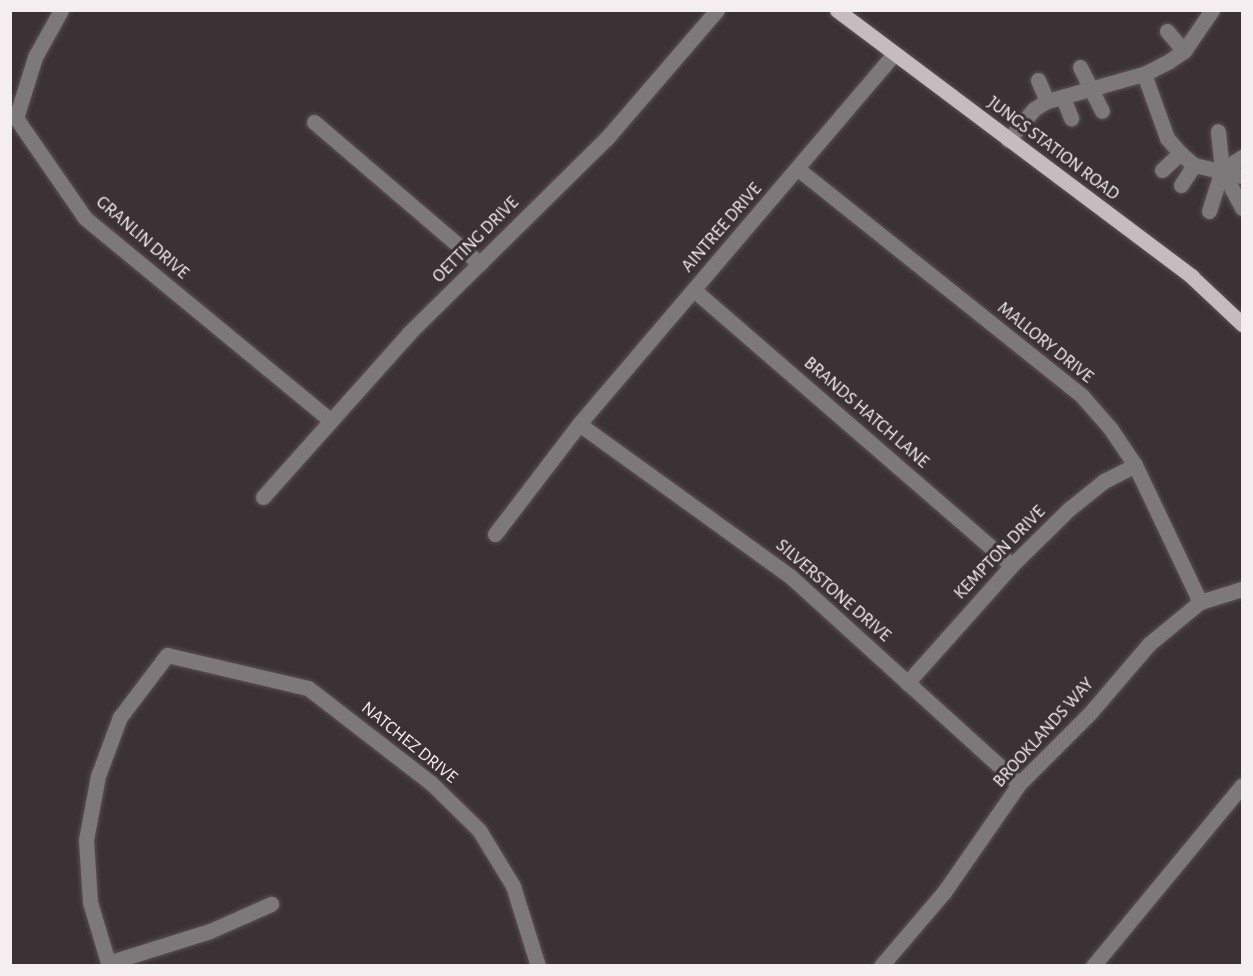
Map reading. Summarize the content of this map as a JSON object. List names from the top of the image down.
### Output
{
  "streets": {
    "main road": ["JUNGS STATION ROAD"],
    "street": [
      "AINTREE DRIVE",
      "GRANLIN DRIVE",
      "OETTING DRIVE",
      "MALLORY DRIVE",
      "BRANDS HATCH LANE",
      "KEMPTON DRIVE",
      "SILVERSTONE DRIVE",
      "BROOKLANDS WAY",
      "NATCHEZ DRIVE"
    ]
  },
  "crossings": [
    ["JUNGS STATION ROAD", "AINTREE DRIVE"],
    ["AINTREE DRIVE", "MALLORY DRIVE"],
    ["AINTREE DRIVE", "BRANDS HATCH LANE"],
    ["AINTREE DRIVE", "SILVERSTONE DRIVE"],
    ["GRANLIN DRIVE", "OETTING DRIVE"],
    ["MALLORY DRIVE", "KEMPTON DRIVE"],
    ["MALLORY DRIVE", "BROOKLANDS WAY"],
    ["BRANDS HATCH LANE", "KEMPTON DRIVE"],
    ["KEMPTON DRIVE", "SILVERSTONE DRIVE"],
    ["SILVERSTONE DRIVE", "BROOKLANDS WAY"]
  ]
}
